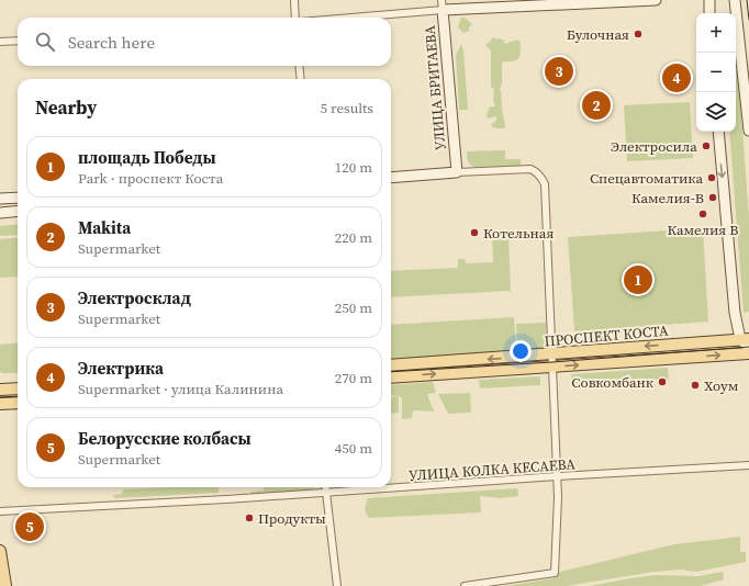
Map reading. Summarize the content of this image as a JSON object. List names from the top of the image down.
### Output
{
  "streets": {
    "main road": ["ПРОСПЕКТ КОСТА"],
    "street": ["УЛИЦА БРИТАЕВА", "УЛИЦА КОЛКА КЕСАЕВА"]
  },
  "places": [
    "Булочная",
    "Электросила",
    "Спецавтоматика",
    "Камелия-В",
    "Камелия В",
    "Котельная",
    "Совкомбанк",
    "Хоум",
    "Продукты"
  ],
  "page": {
    "map_buttons": ["+", "−"],
    "search": "Search here",
    "pins": [
      "3",
      "4",
      "2",
      "1",
      "5"
    ],
    "heading": ["Nearby", "5 results"],
    "list": [
      {
        "mark": "1",
        "name": "площадь Победы",
        "note": "Park · проспект Коста",
        "value": "120 m"
      },
      {
        "mark": "2",
        "name": "Makita",
        "note": "Supermarket",
        "value": "220 m"
      },
      {
        "mark": "3",
        "name": "Электросклад",
        "note": "Supermarket",
        "value": "250 m"
      },
      {
        "mark": "4",
        "name": "Электрика",
        "note": "Supermarket · улица Калинина",
        "value": "270 m"
      },
      {
        "mark": "5",
        "name": "Белорусские колбасы",
        "note": "Supermarket",
        "value": "450 m"
      }
    ]
  }
}
